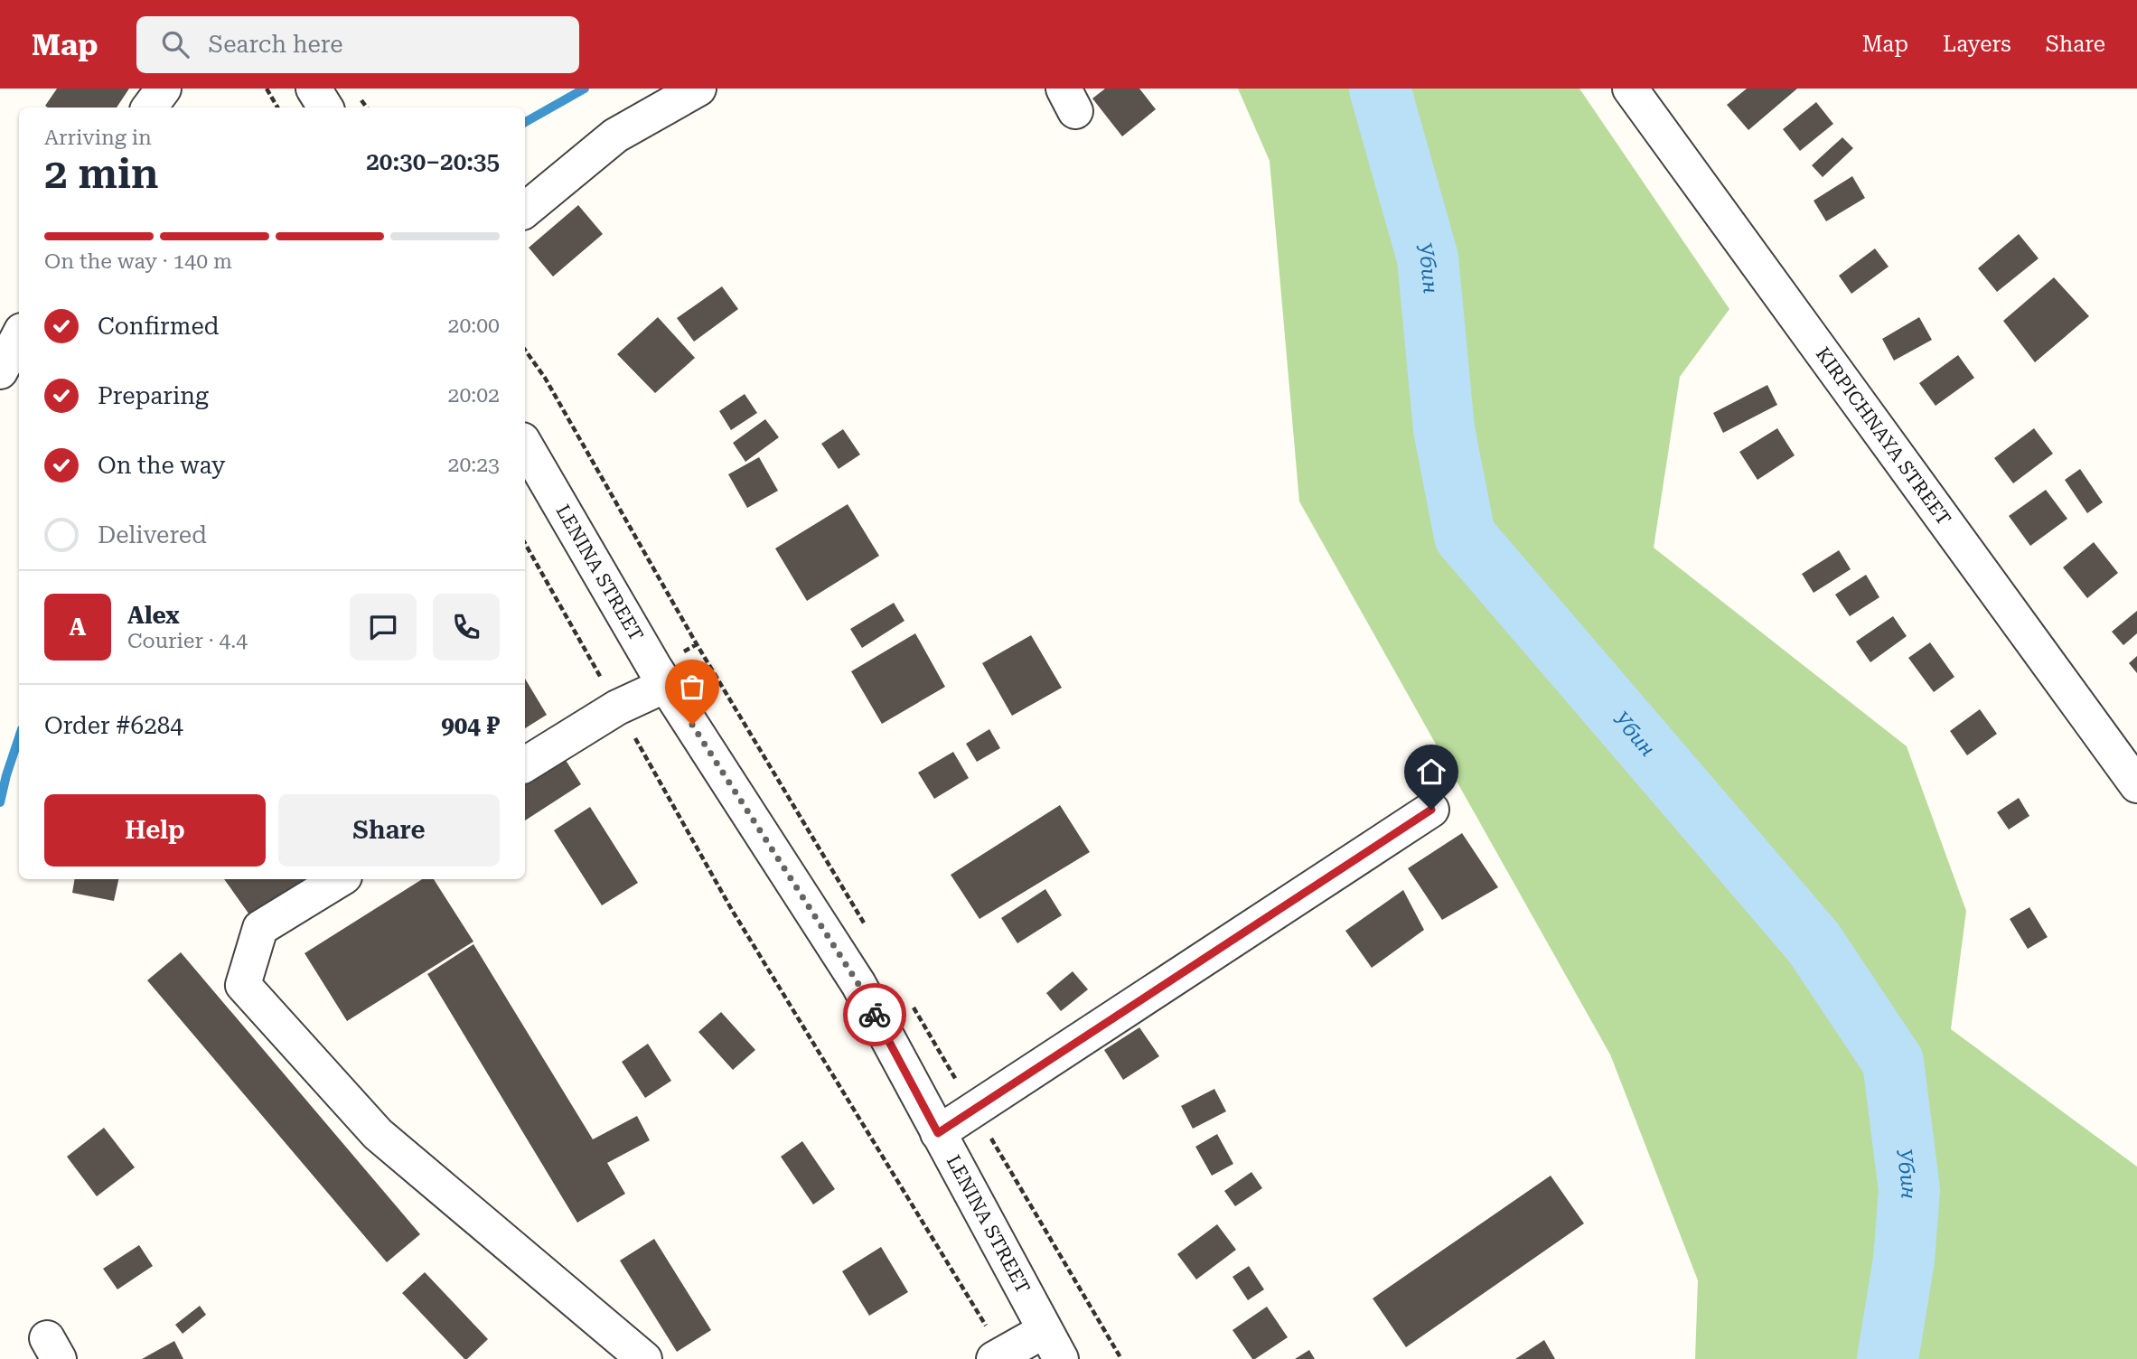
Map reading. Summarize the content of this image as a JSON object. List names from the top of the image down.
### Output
{
  "streets": {
    "street": ["KIRPICHNAYA STREET", "LENINA STREET"]
  },
  "water": ["Убин"],
  "page": {
    "header": "Map",
    "search": "Search here",
    "nav": ["Map", "Layers", "Share"],
    "heading": ["2 min", "Arriving in", "20:30–20:35"],
    "panel": [
      "Alex",
      "Courier · 4.4",
      "Order #6284",
      "904 ₽"
    ],
    "bar": "On the way · 140 m",
    "list": [
      ["Confirmed", "20:00"],
      ["Preparing", "20:02"],
      ["On the way", "20:23"],
      "Delivered"
    ],
    "round": "A",
    "buttons": ["Help", "Share"]
  }
}
